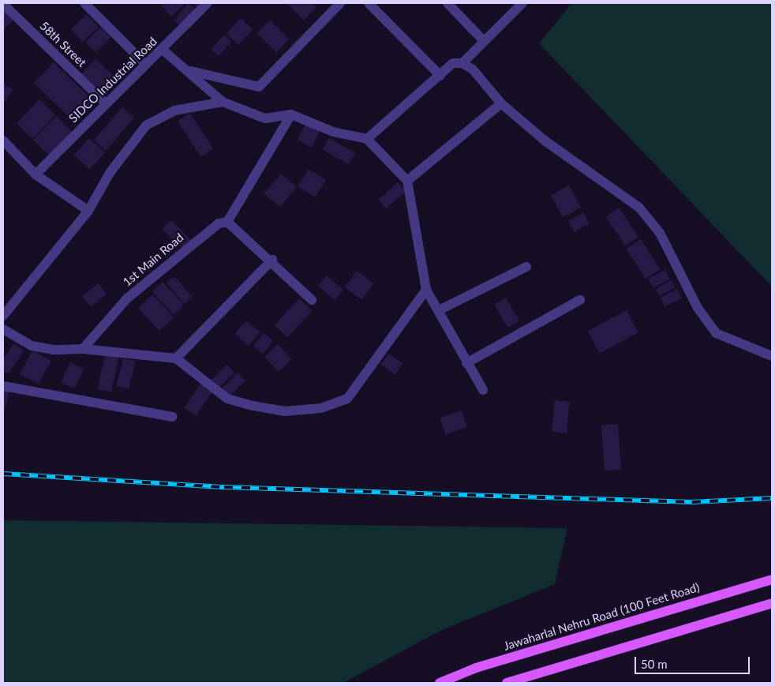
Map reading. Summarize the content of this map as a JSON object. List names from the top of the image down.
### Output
{
  "streets": {
    "main road": ["Jawaharlal Nehru Road (100 Feet Road)"],
    "street": ["58th Street", "SIDCO Industrial Road", "1st Main Road"]
  },
  "crossings": [
    ["58th Street", "SIDCO Industrial Road"]
  ],
  "scale_bar": "50 m"
}
